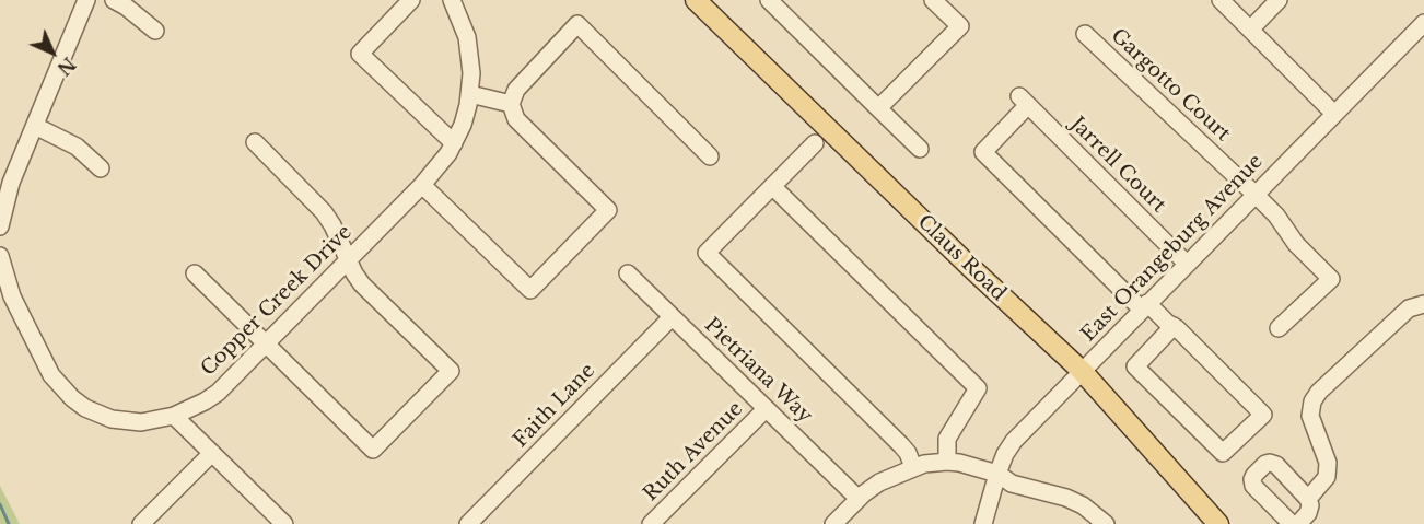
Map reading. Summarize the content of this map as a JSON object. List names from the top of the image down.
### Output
{
  "streets": {
    "main road": ["Claus Road"],
    "street": [
      "Gargotto Court",
      "Jarrell Court",
      "East Orangeburg Avenue",
      "Copper Creek Drive",
      "Pietriana Way",
      "Faith Lane",
      "Ruth Avenue"
    ]
  },
  "crossings": [
    ["Gargotto Court", "East Orangeburg Avenue"],
    ["Jarrell Court", "East Orangeburg Avenue"],
    ["East Orangeburg Avenue", "Claus Road"],
    ["Pietriana Way", "Faith Lane"],
    ["Pietriana Way", "Ruth Avenue"]
  ],
  "north": "bottom right"
}
